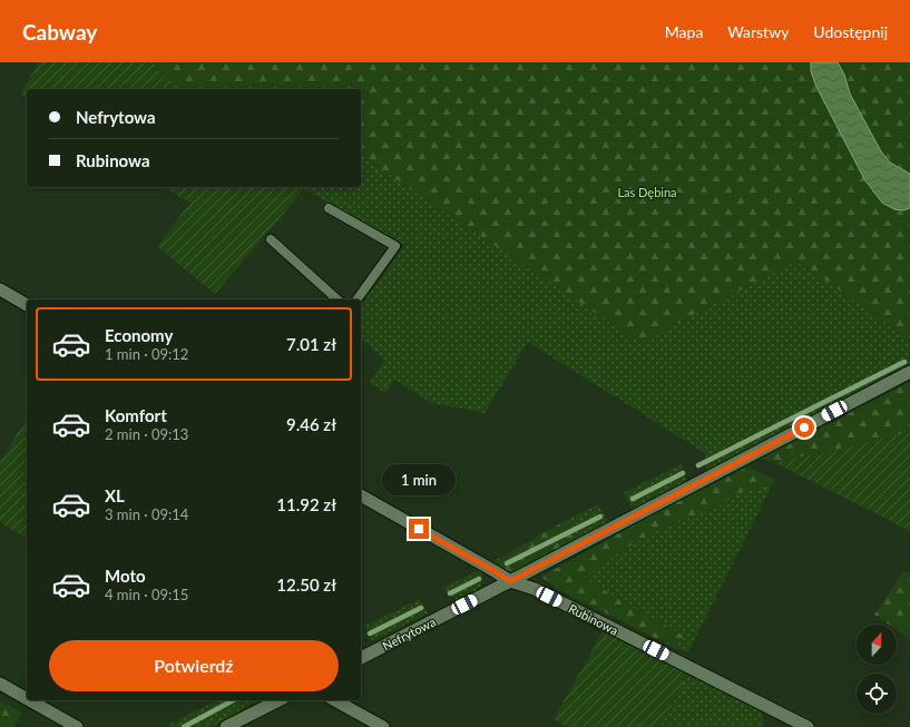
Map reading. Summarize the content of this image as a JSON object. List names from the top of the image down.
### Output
{
  "streets": {
    "street": ["Rubinowa", "Nefrytowa"]
  },
  "crossings": [
    ["Rubinowa", "Nefrytowa"]
  ],
  "parks": ["Las Dębina"],
  "north": "top",
  "page": {
    "header": "Cabway",
    "nav": ["Mapa", "Warstwy", "Udostępnij"],
    "banner": ["Nefrytowa", "Rubinowa"],
    "list": [
      {
        "name": "Economy",
        "note": "1 min · 09:12",
        "value": "7.01 zł"
      },
      {
        "name": "Komfort",
        "note": "2 min · 09:13",
        "value": "9.46 zł"
      },
      {
        "name": "XL",
        "note": "3 min · 09:14",
        "value": "11.92 zł"
      },
      {
        "name": "Moto",
        "note": "4 min · 09:15",
        "value": "12.50 zł"
      }
    ],
    "bubble": "1 min",
    "buttons": "Potwierdź"
  }
}
